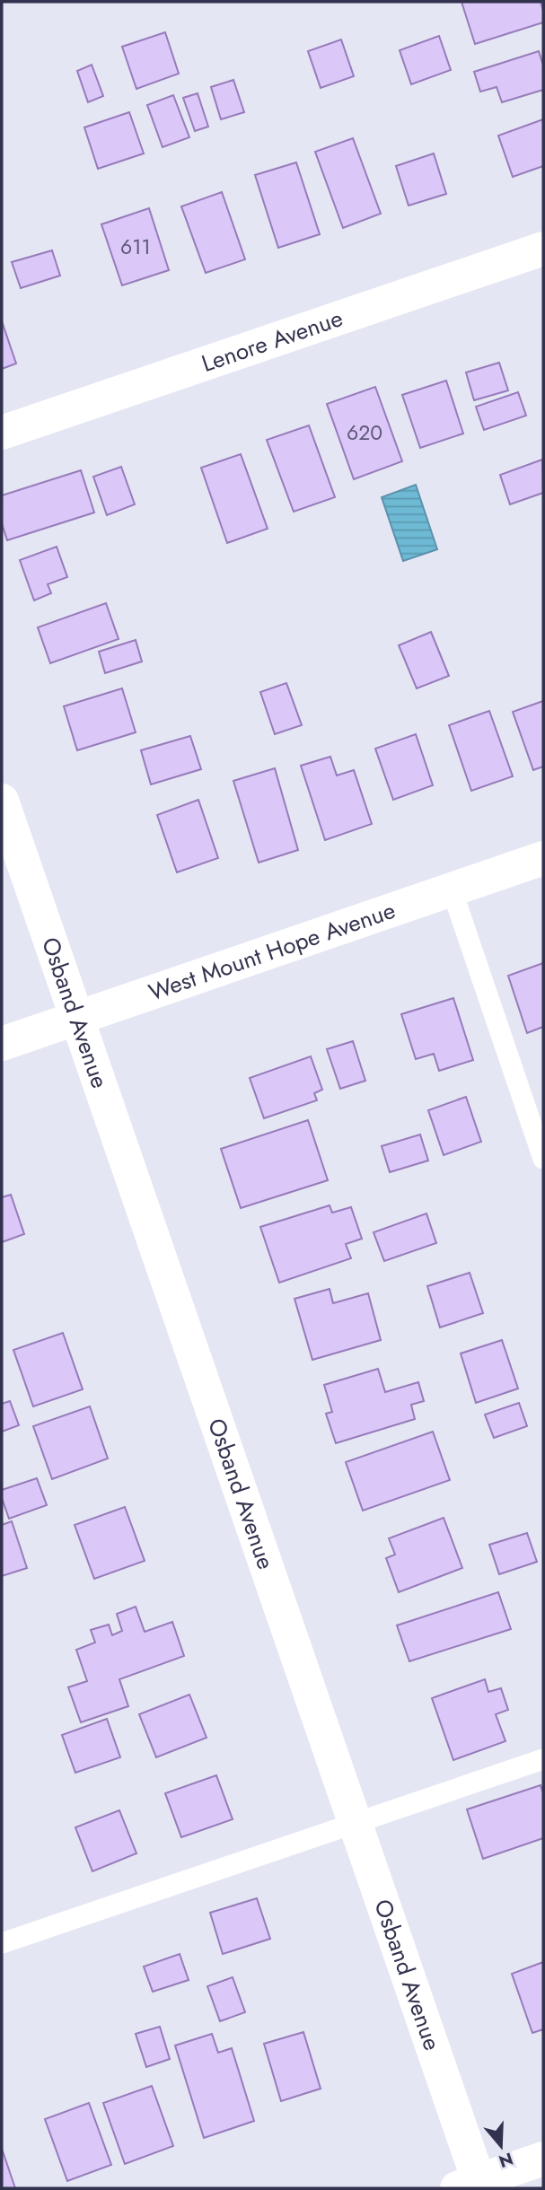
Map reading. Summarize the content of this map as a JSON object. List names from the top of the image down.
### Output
{
  "streets": {
    "street": ["Lenore Avenue", "West Mount Hope Avenue", "Osband Avenue"]
  },
  "crossings": [
    ["West Mount Hope Avenue", "Osband Avenue"]
  ],
  "house_numbers": ["611", "620"],
  "north": "bottom"
}
